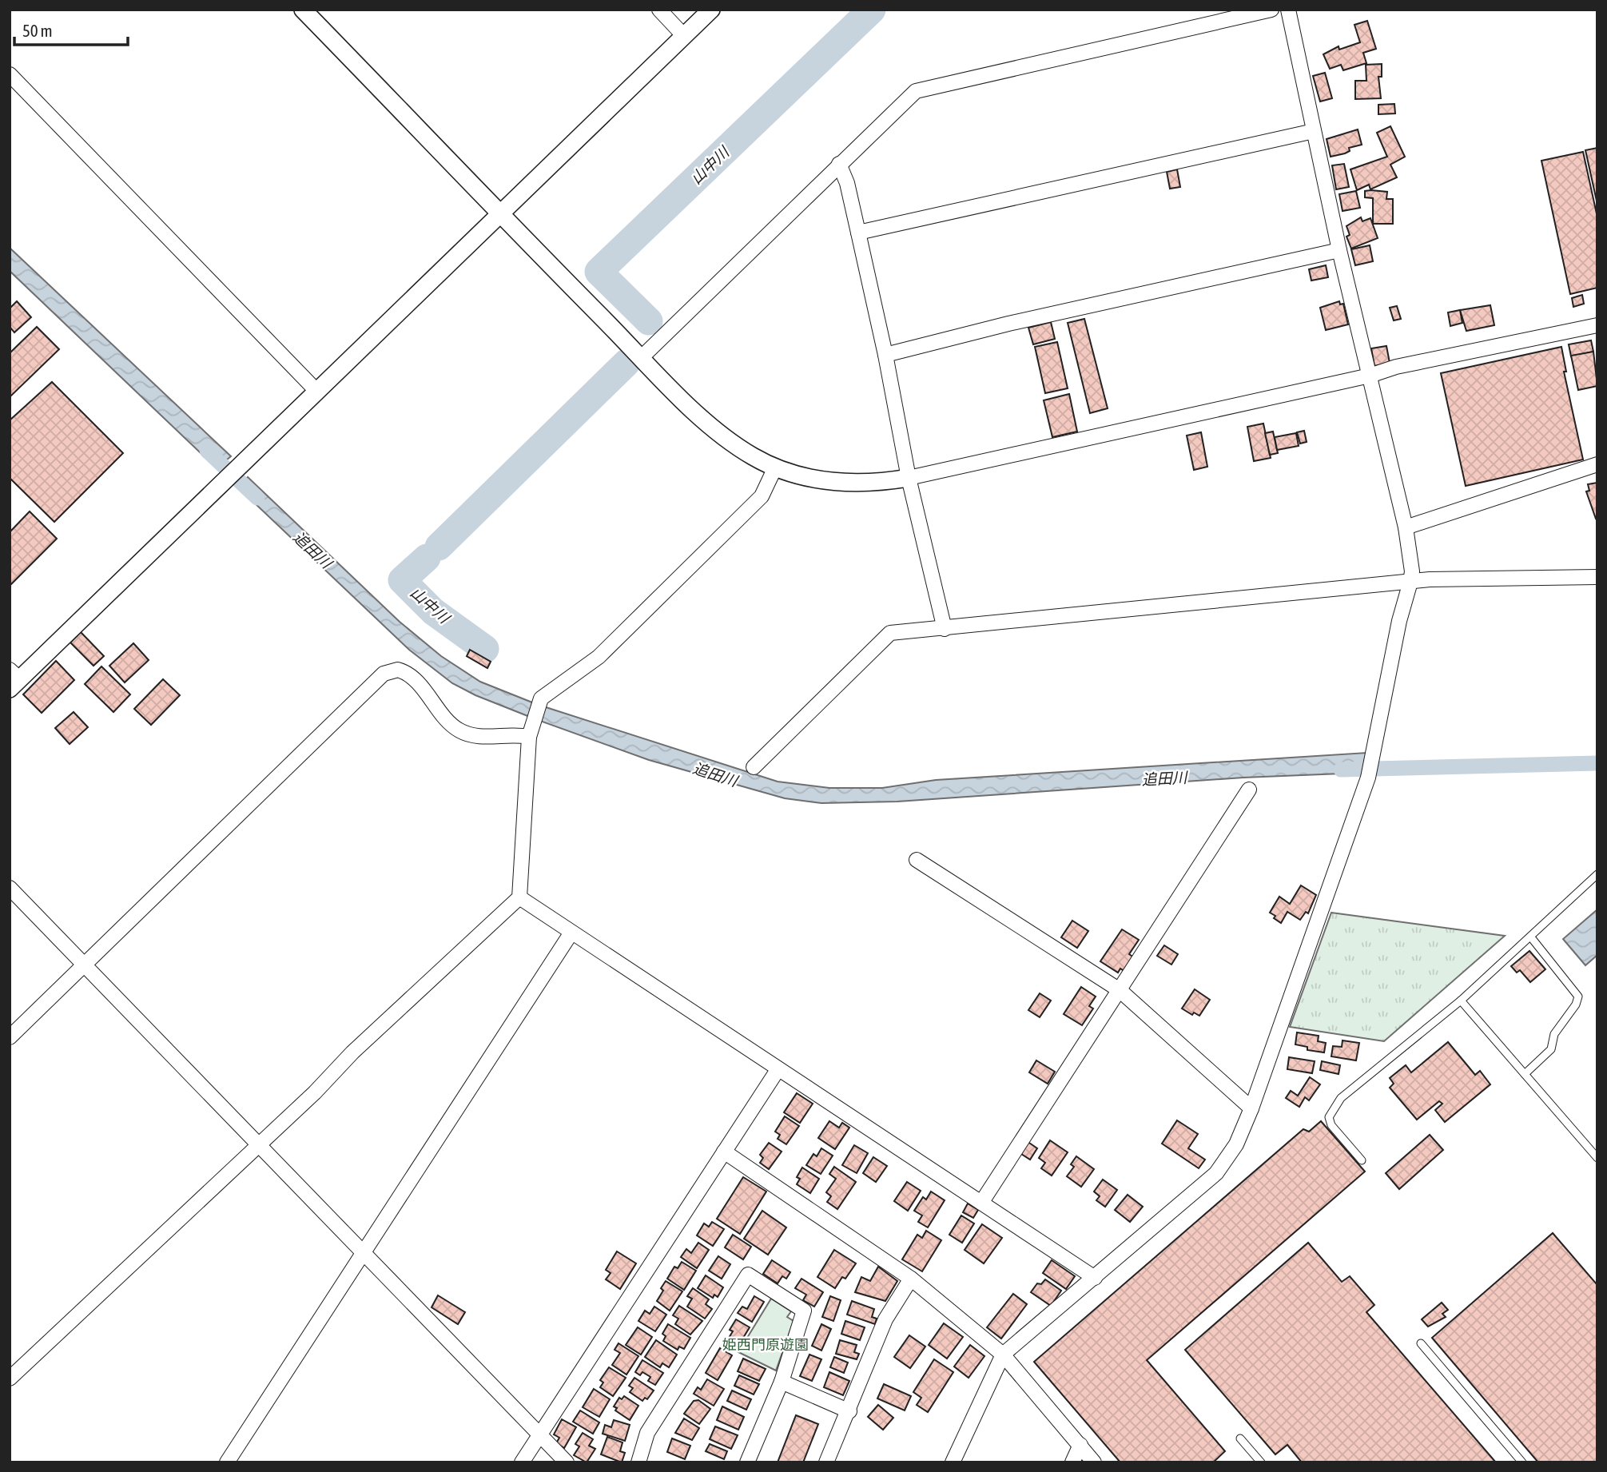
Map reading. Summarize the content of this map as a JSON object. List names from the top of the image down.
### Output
{
  "water": ["山中川", "追田川"],
  "parks": ["姫西門原遊園"],
  "scale_bar": "50 m"
}
